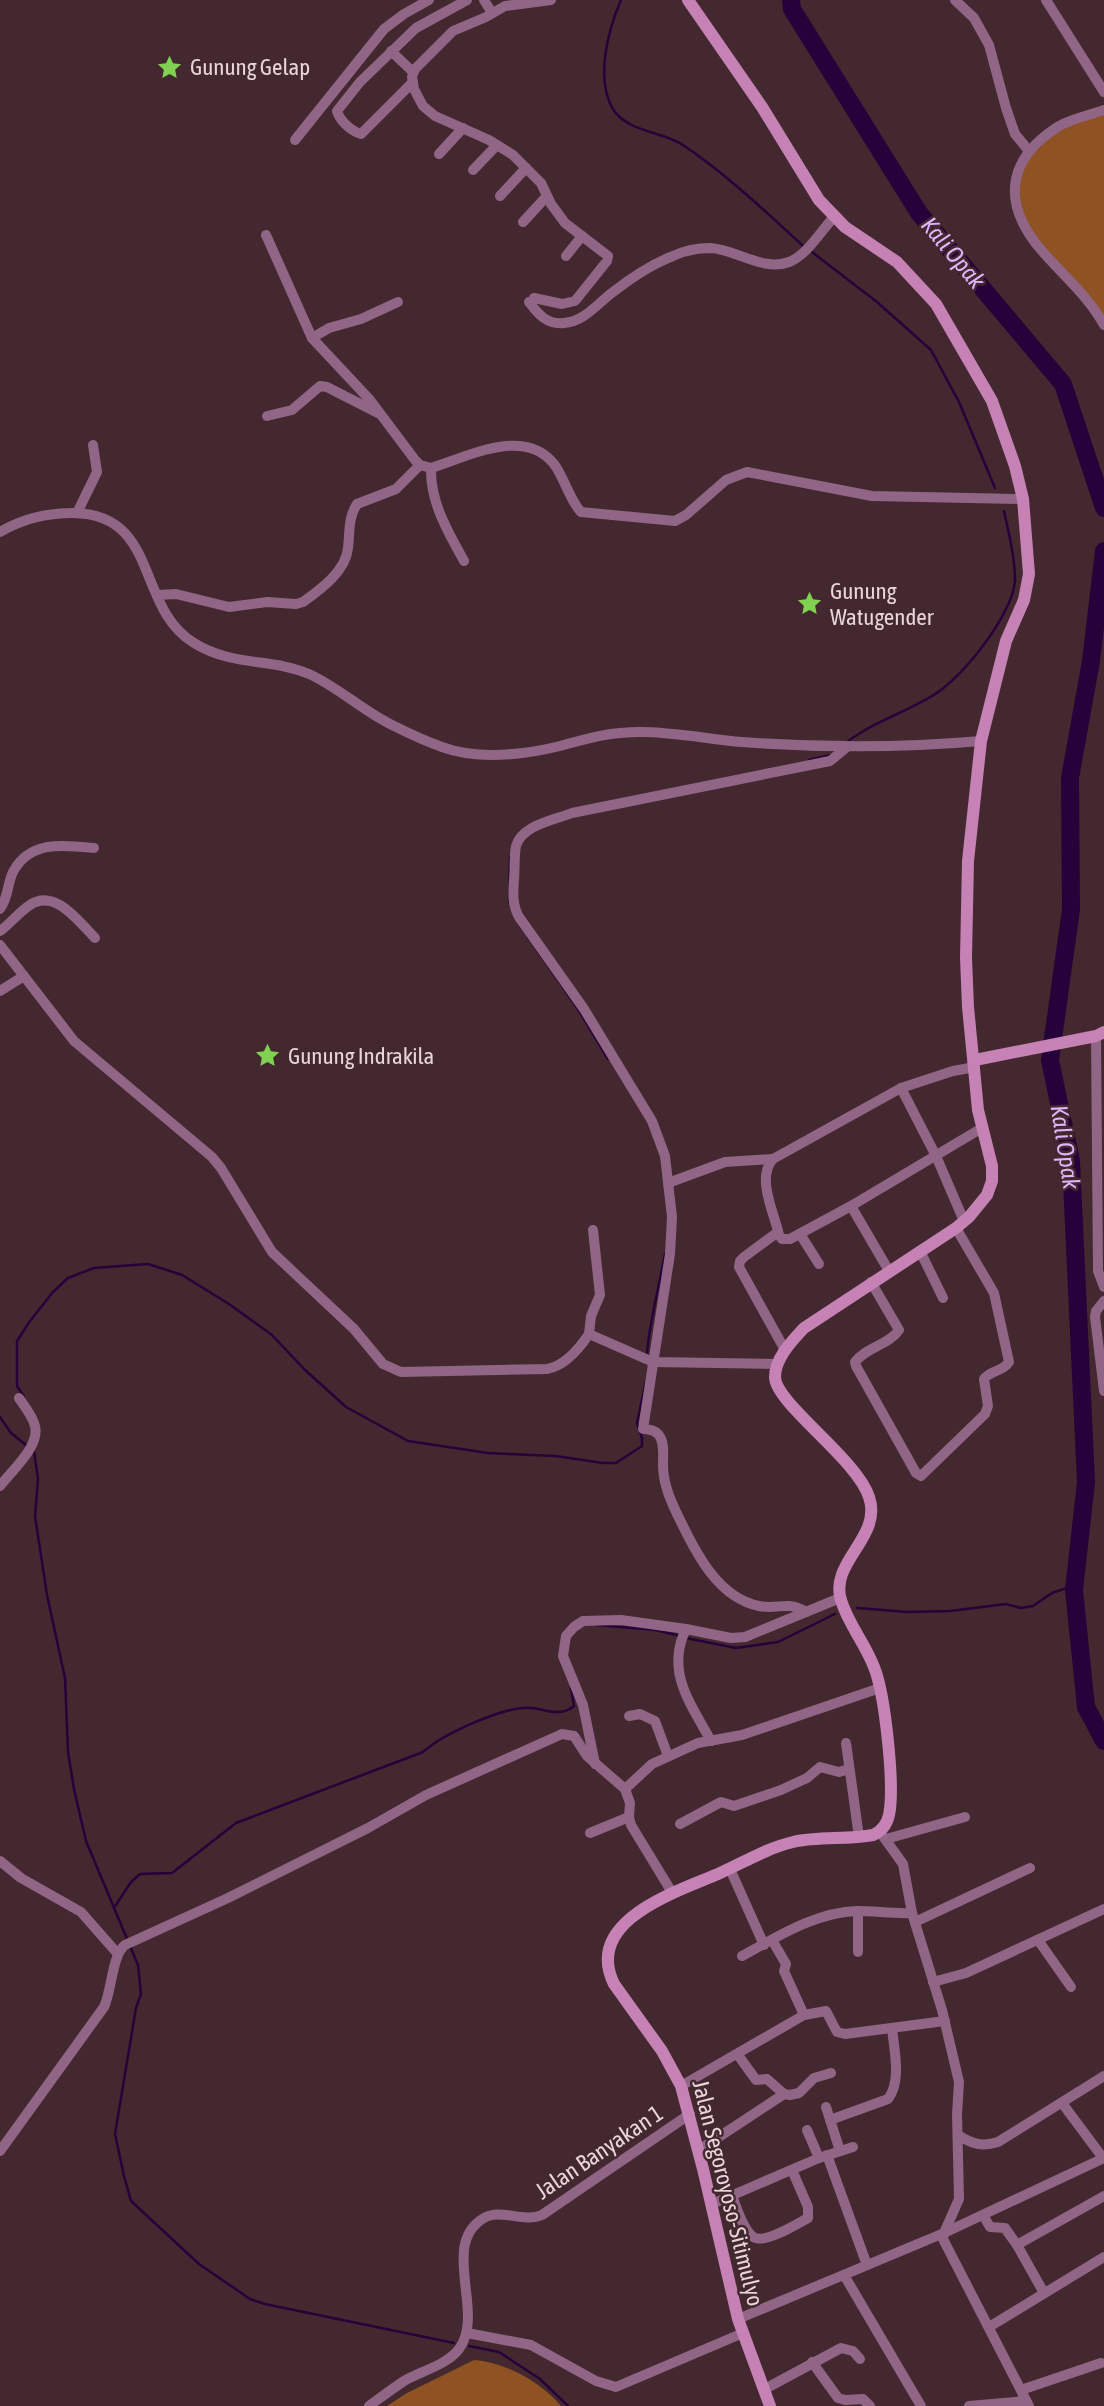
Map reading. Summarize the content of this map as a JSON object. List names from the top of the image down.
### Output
{
  "streets": {
    "main road": ["Jalan Segoroyoso-Sitimulyo"],
    "street": ["Jalan Banyakan 1"]
  },
  "crossings": [
    ["Jalan Banyakan 1", "Jalan Segoroyoso-Sitimulyo"]
  ],
  "water": ["Kali Opak"],
  "places": {
    "place": ["Gunung Gelap", "Gunung Watugender", "Gunung Indrakila"]
  }
}
